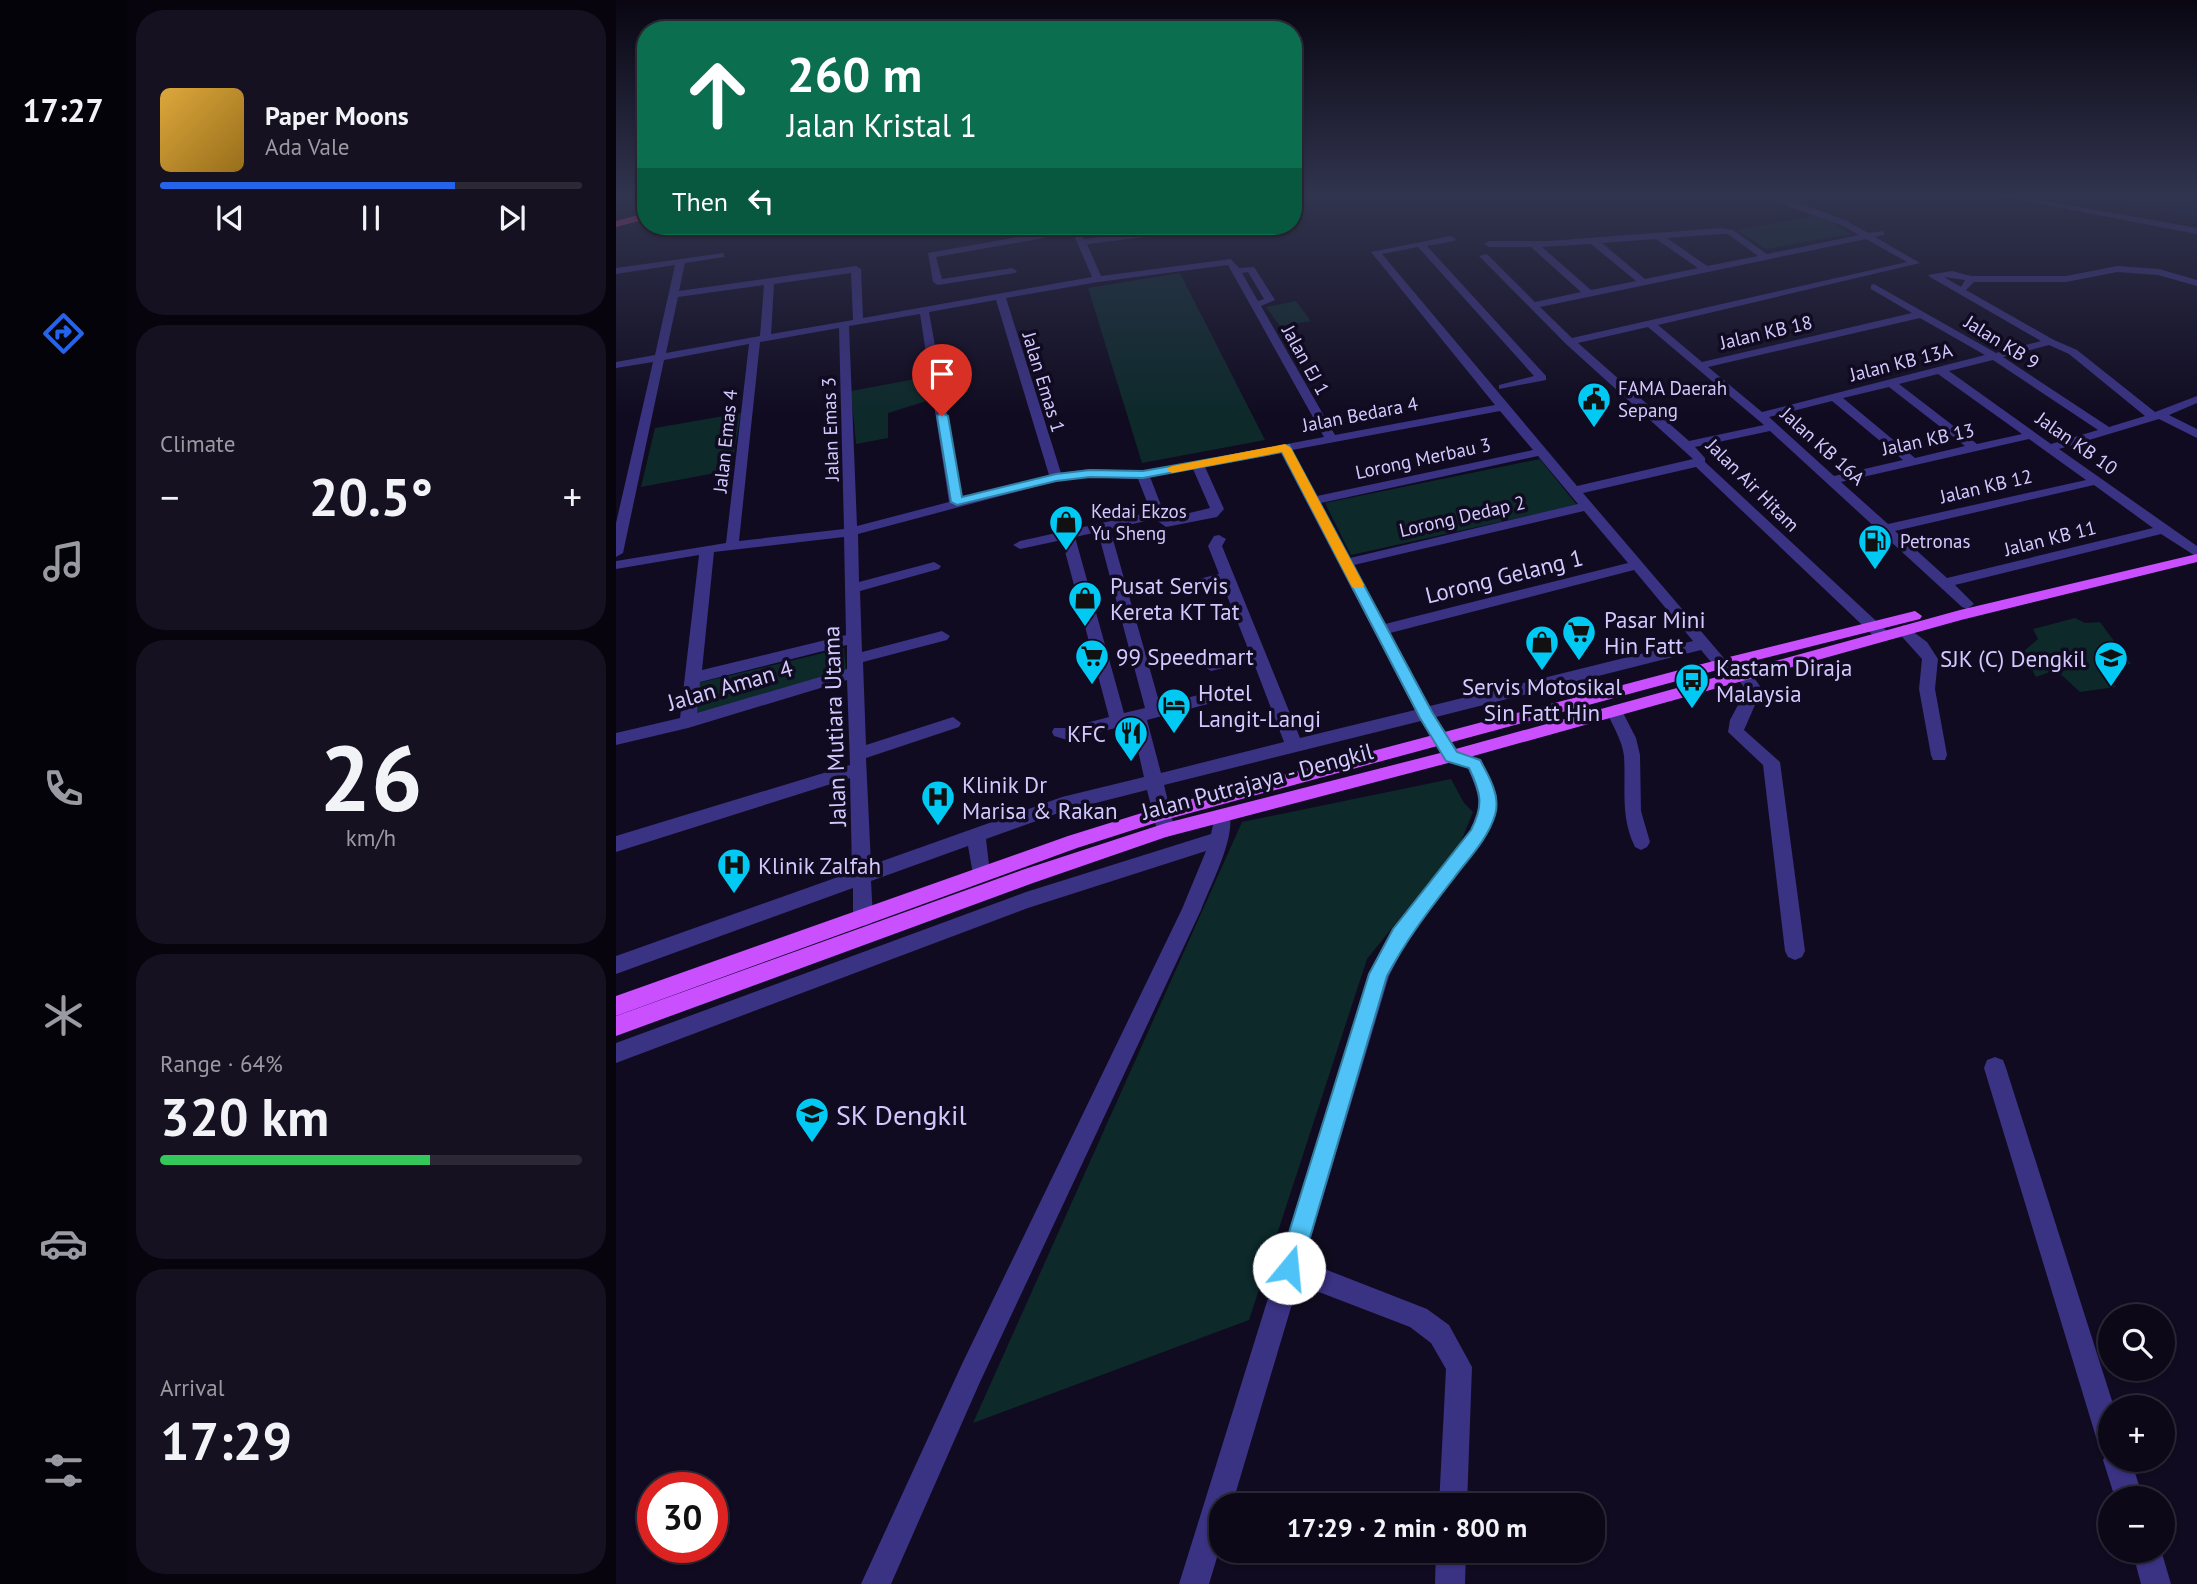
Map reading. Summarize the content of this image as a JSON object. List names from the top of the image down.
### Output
{
  "streets": {
    "main road": ["Jalan Putrajaya - Dengkil"],
    "street": [
      "Jalan KB 18",
      "Jalan KB 9",
      "Jalan EJ 1",
      "Jalan KB 13A",
      "Jalan Emas 1",
      "Jalan Bedara 4",
      "Jalan Emas 3",
      "Jalan KB 13",
      "Jalan Emas 4",
      "Jalan KB 10",
      "Jalan KB 16A",
      "Lorong Merbau 3",
      "Jalan Air Hitam",
      "Jalan KB 12",
      "Lorong Dedap 2",
      "Jalan KB 11",
      "Lorong Gelang 1",
      "Jalan Aman 4",
      "Jalan Mutiara Utama"
    ]
  },
  "crossings": [
    ["Jalan KB 18", "Jalan KB 9"],
    ["Jalan KB 18", "Jalan KB 16A"],
    ["Jalan KB 9", "Jalan KB 13A"],
    ["Jalan EJ 1", "Jalan Bedara 4"],
    ["Jalan KB 13A", "Jalan KB 10"],
    ["Jalan KB 13A", "Jalan KB 16A"],
    ["Jalan Emas 1", "Jalan Bedara 4"],
    ["Jalan Bedara 4", "Jalan Emas 3"],
    ["Jalan Bedara 4", "Jalan Emas 4"],
    ["Jalan Bedara 4", "Jalan Mutiara Utama"],
    ["Jalan Emas 3", "Jalan Mutiara Utama"],
    ["Jalan KB 13", "Jalan KB 10"],
    ["Jalan KB 13", "Jalan KB 16A"],
    ["Jalan KB 10", "Jalan KB 12"],
    ["Jalan KB 10", "Jalan KB 11"],
    ["Jalan KB 16A", "Jalan KB 12"],
    ["Jalan KB 16A", "Jalan KB 11"],
    ["Jalan Air Hitam", "Jalan Putrajaya - Dengkil"],
    ["Jalan Aman 4", "Jalan Mutiara Utama"],
    ["Jalan Mutiara Utama", "Jalan Putrajaya - Dengkil"]
  ],
  "places": {
    "public building": ["FAMA Daerah Sepang"],
    "shop": ["Kedai Ekzos Yu Sheng", "Pusat Servis Kereta KT Tat", "Servis Motosikal Sin Fatt Hin"],
    "fuel station": ["Petronas"],
    "supermarket": ["Pasar Mini Hin Fatt", "99 Speedmart"],
    "school or university": ["SJK (C) Dengkil", "SK Dengkil"],
    "bus stop": ["Kastam Diraja Malaysia"],
    "hotel": ["Hotel Langit-Langi"],
    "restaurant": ["KFC"],
    "hospital": ["Klinik Dr Marisa & Rakan", "Klinik Zalfah"]
  },
  "page": {
    "tabs": "17:27",
    "turn": ["260 m", "Jalan Kristal 1"],
    "song": ["Paper Moons", "Ada Vale"],
    "then": "Then",
    "tile": [
      "Climate",
      ["26", "km/h"],
      ["Range · 64%", "320 km"],
      ["Arrival", "17:29"]
    ],
    "heat": ["−", "20.5°", "+"],
    "map_buttons": ["+", "−"],
    "limit": "30",
    "trip": "17:29 · 2 min · 800 m"
  }
}
